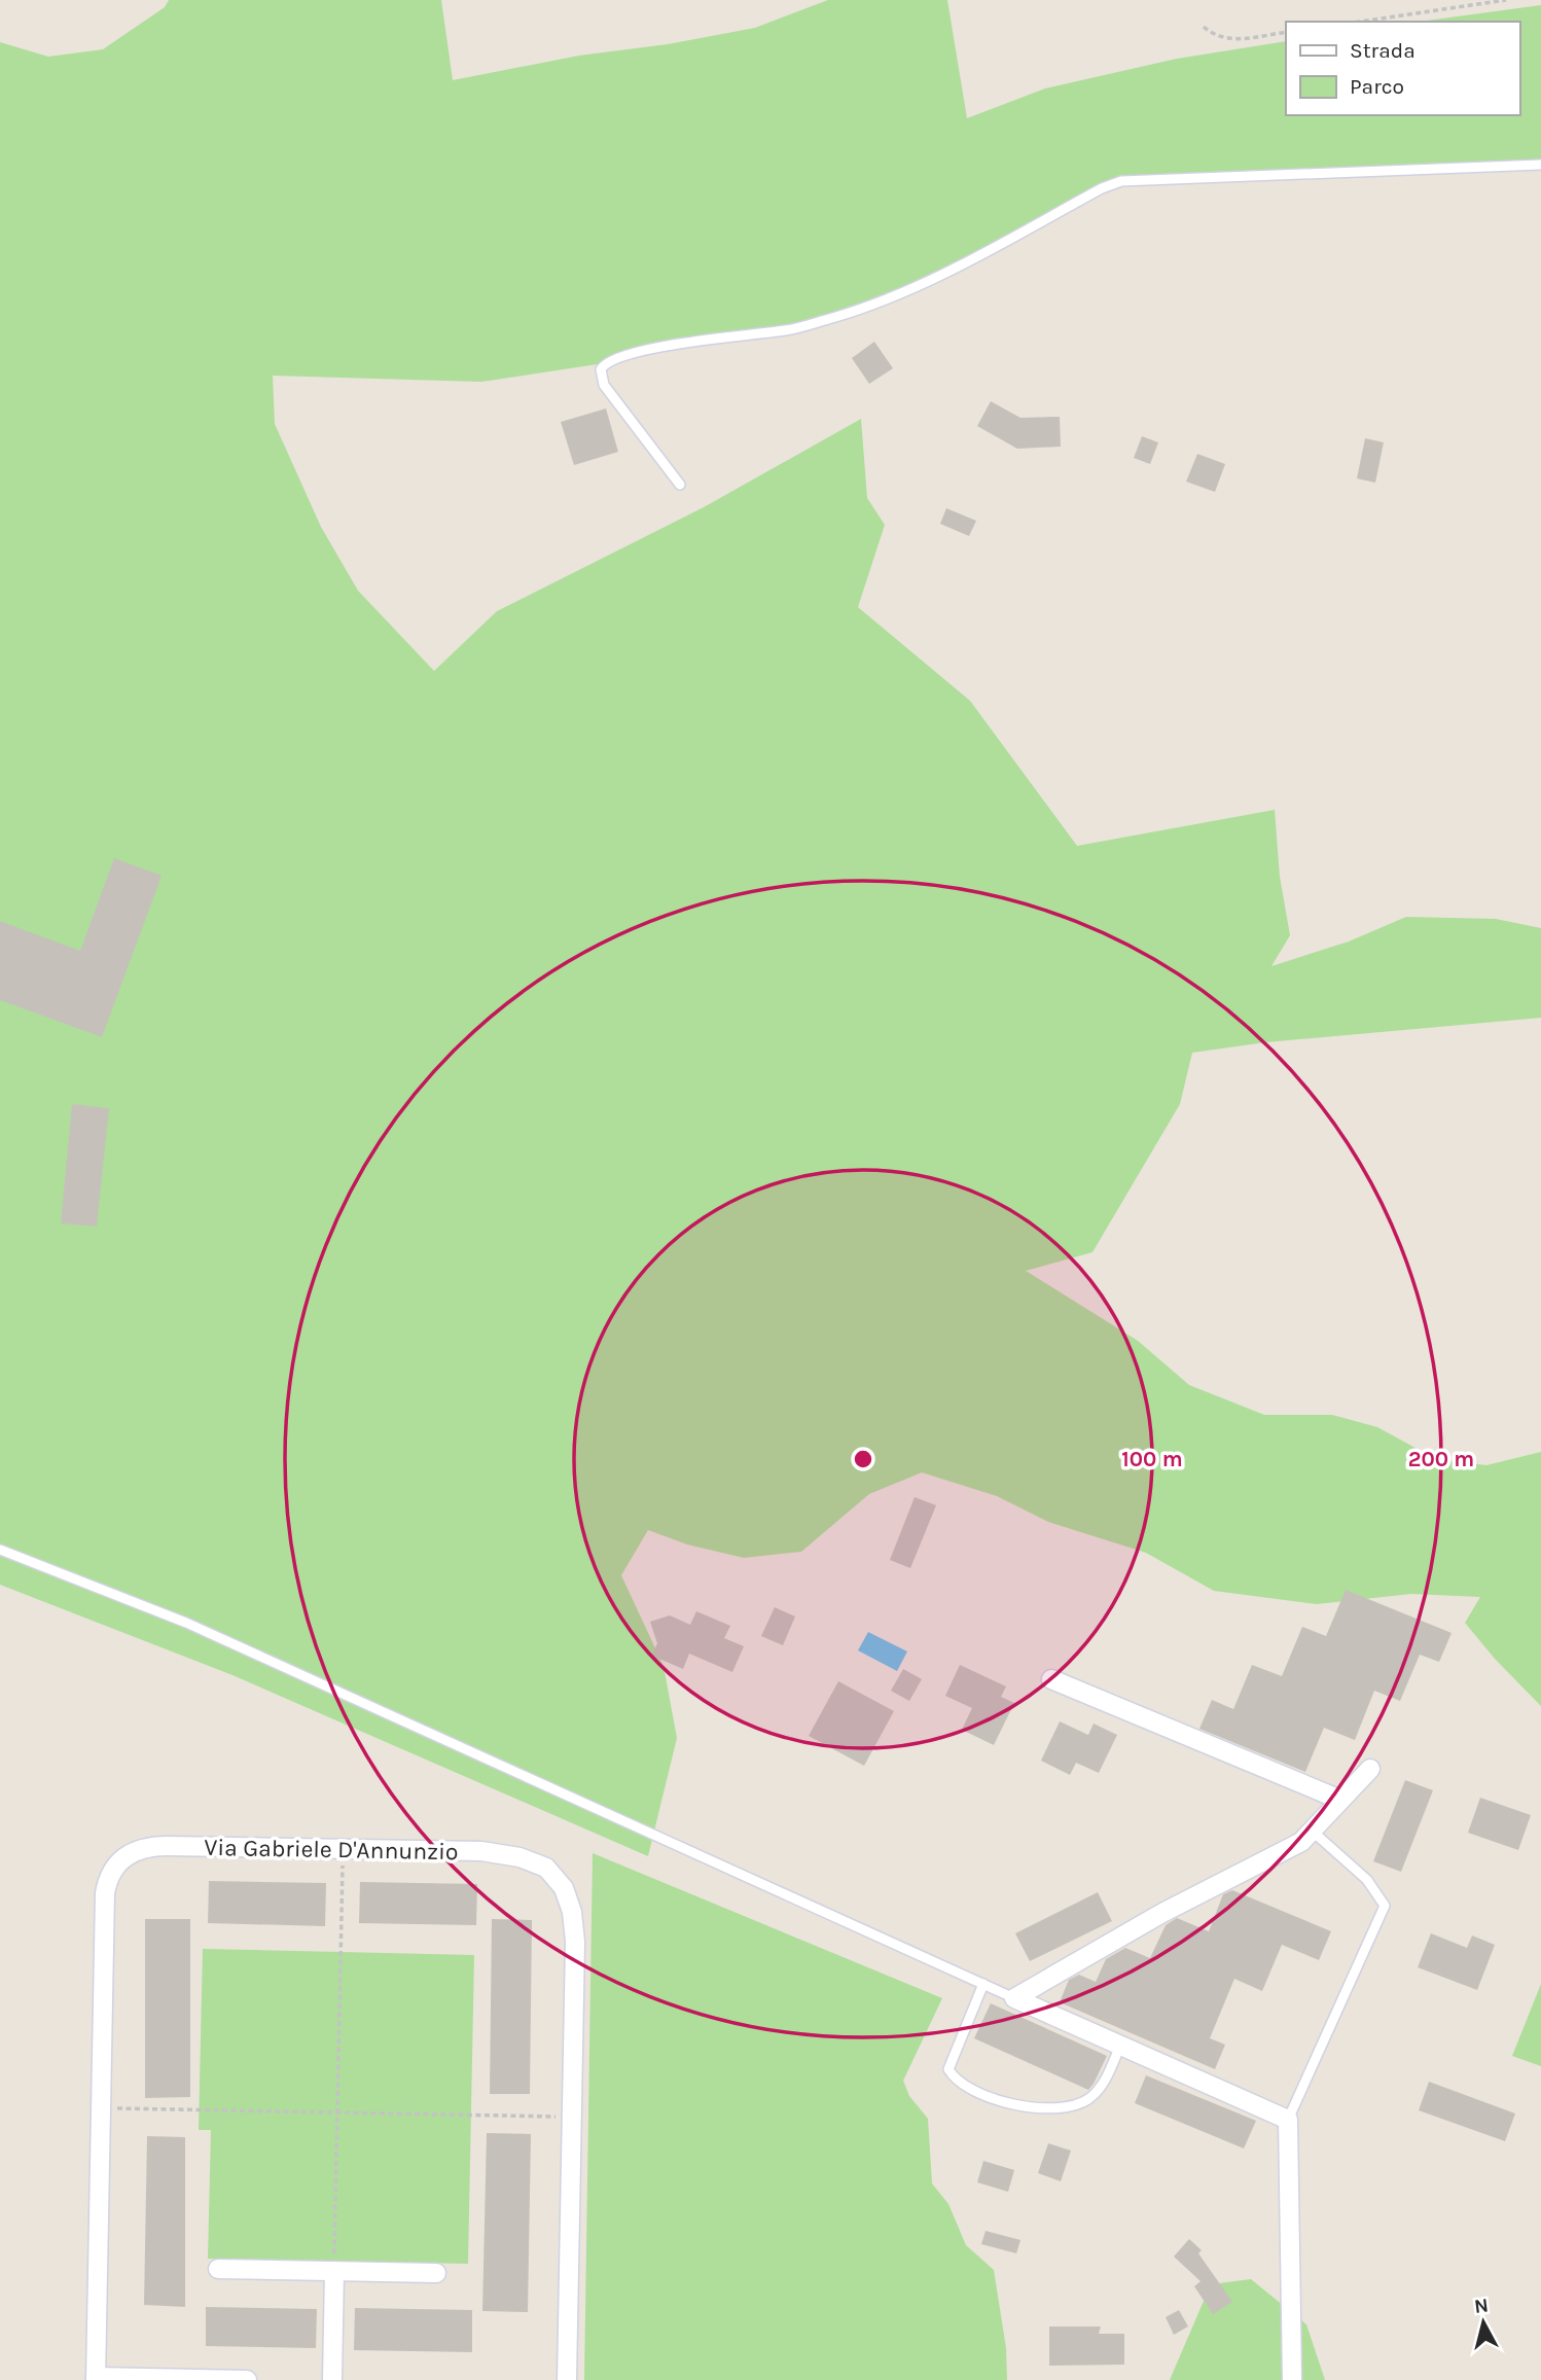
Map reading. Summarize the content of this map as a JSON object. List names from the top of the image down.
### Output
{
  "streets": {
    "street": ["Via Gabriele D'Annunzio"]
  },
  "legend": ["Strada", "Parco"],
  "north": "top",
  "rings": ["100 m", "200 m"]
}
